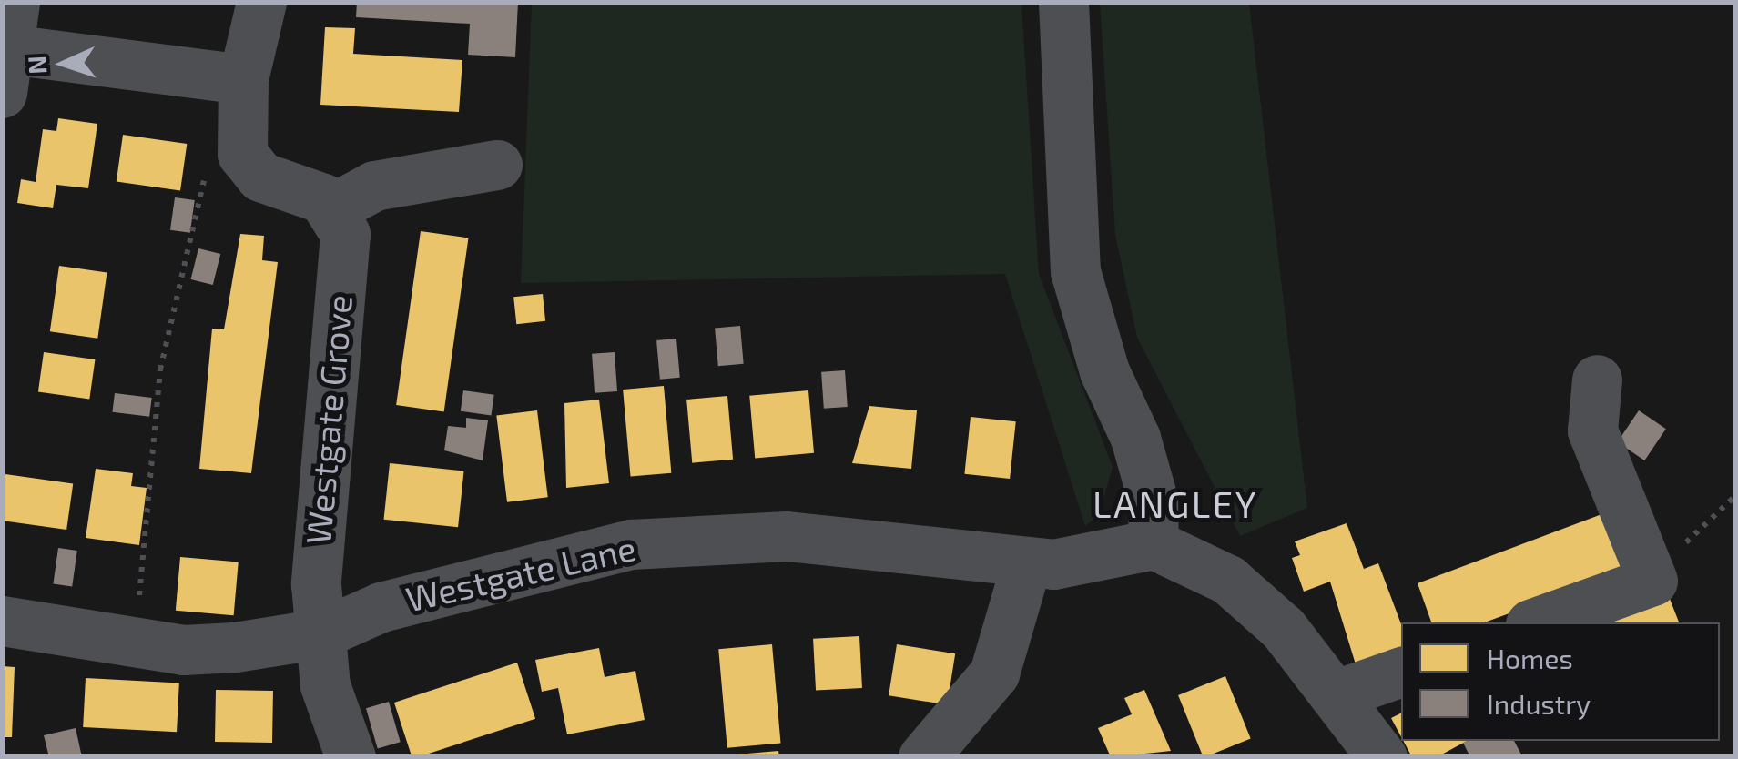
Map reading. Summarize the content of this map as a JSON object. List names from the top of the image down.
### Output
{
  "streets": {
    "street": ["Westgate Grove", "Westgate Lane"]
  },
  "crossings": [
    ["Westgate Grove", "Westgate Lane"]
  ],
  "districts": ["LANGLEY"],
  "legend": ["Homes", "Industry"],
  "north": "left"
}
